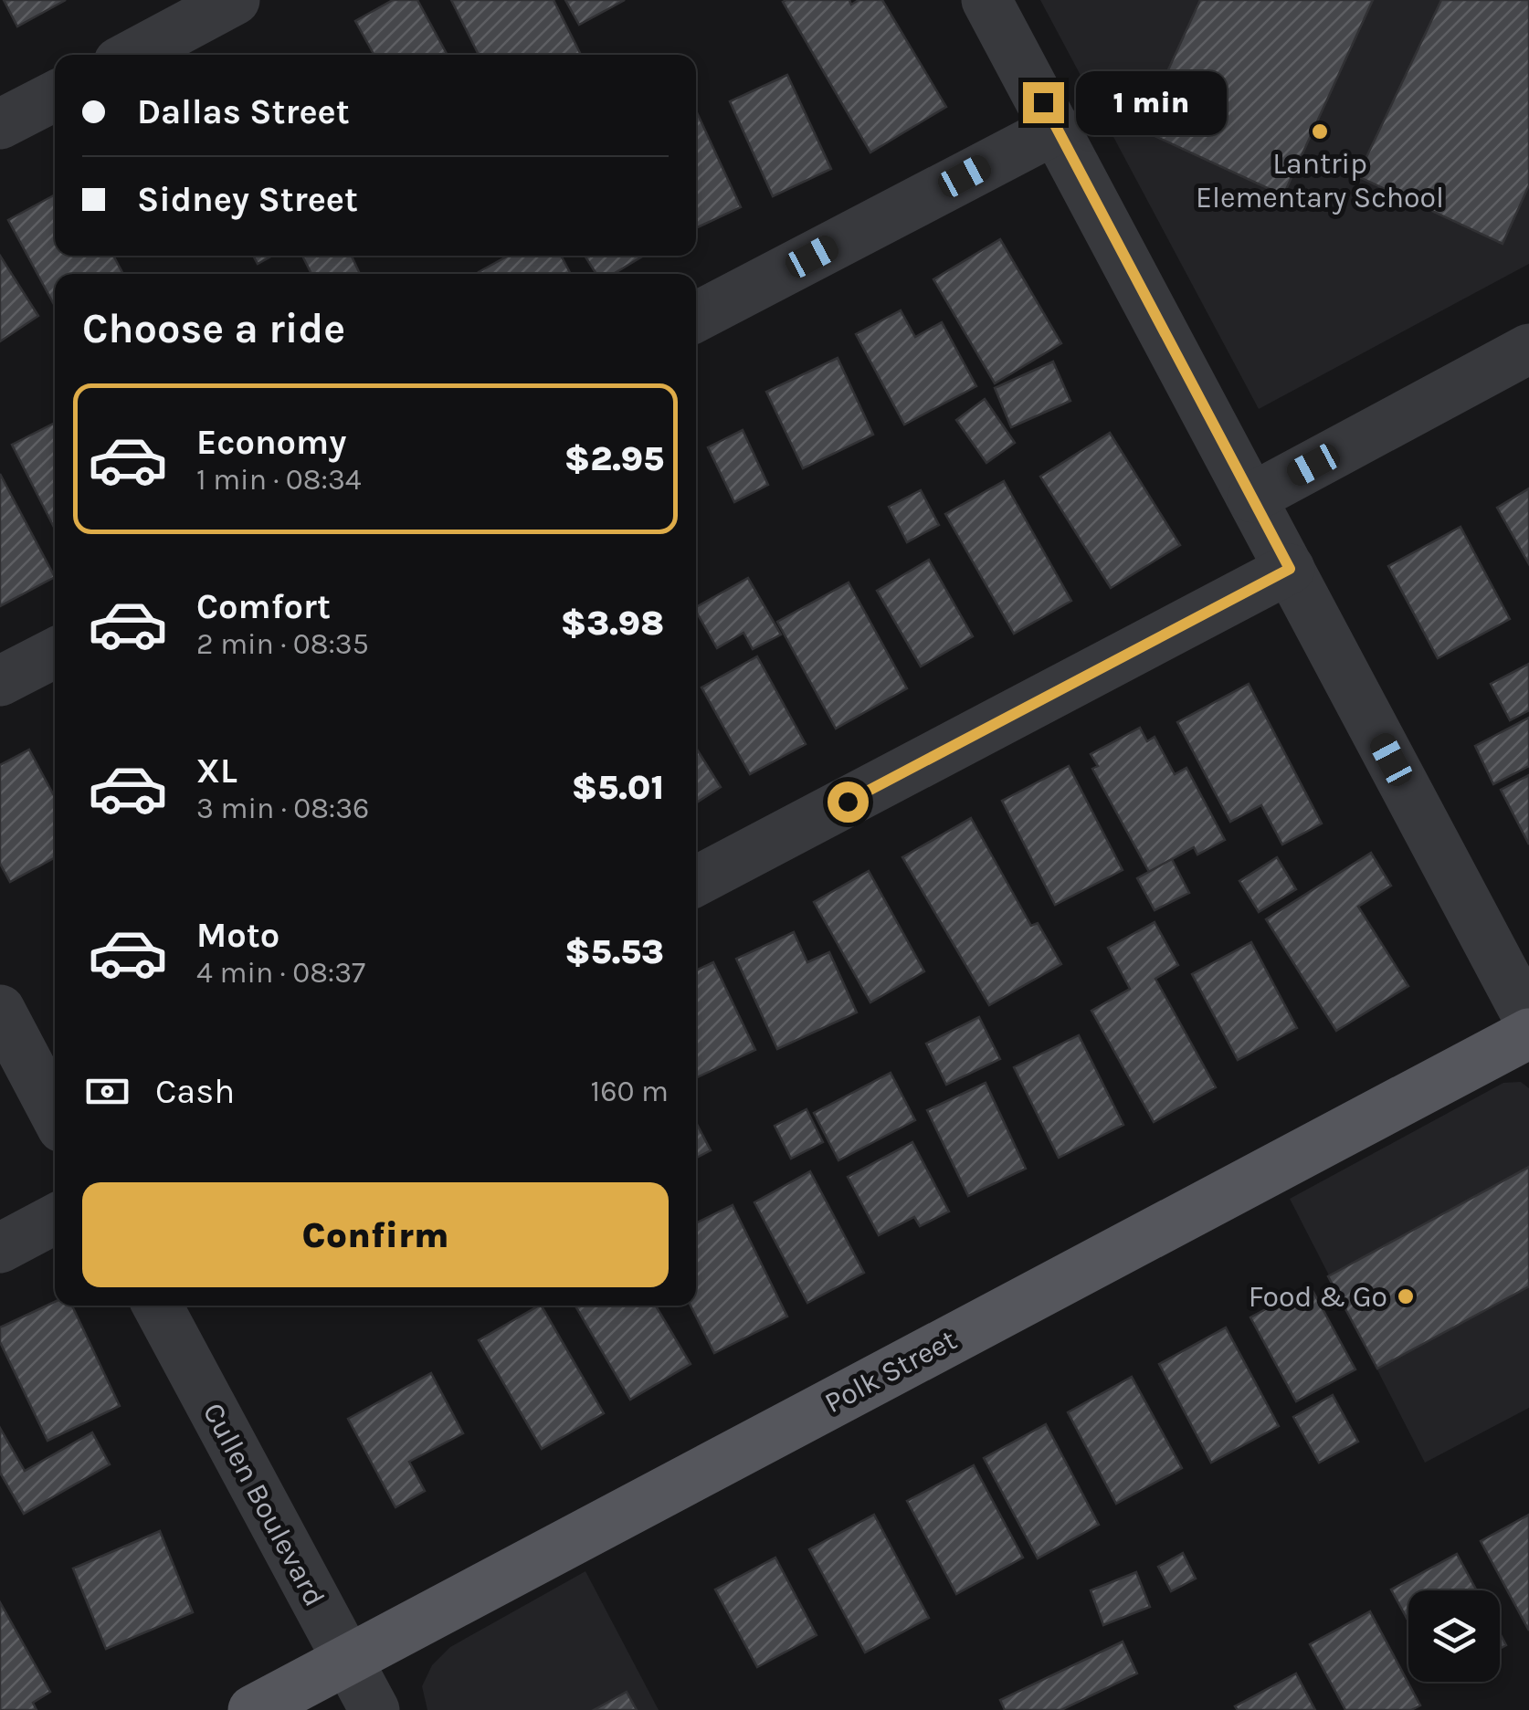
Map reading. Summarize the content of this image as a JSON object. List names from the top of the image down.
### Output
{
  "streets": {
    "main road": ["Polk Street"],
    "street": ["Cullen Boulevard"]
  },
  "crossings": [
    ["Polk Street", "Cullen Boulevard"]
  ],
  "places": ["Lantrip Elementary School", "Food & Go"],
  "page": {
    "banner": ["Dallas Street", "Sidney Street"],
    "bubble": "1 min",
    "heading": "Choose a ride",
    "list": [
      {
        "name": "Economy",
        "note": "1 min · 08:34",
        "value": "$2.95"
      },
      {
        "name": "Comfort",
        "note": "2 min · 08:35",
        "value": "$3.98"
      },
      {
        "name": "XL",
        "note": "3 min · 08:36",
        "value": "$5.01"
      },
      {
        "name": "Moto",
        "note": "4 min · 08:37",
        "value": "$5.53"
      }
    ],
    "pay": ["Cash", "160 m"],
    "buttons": "Confirm"
  }
}
